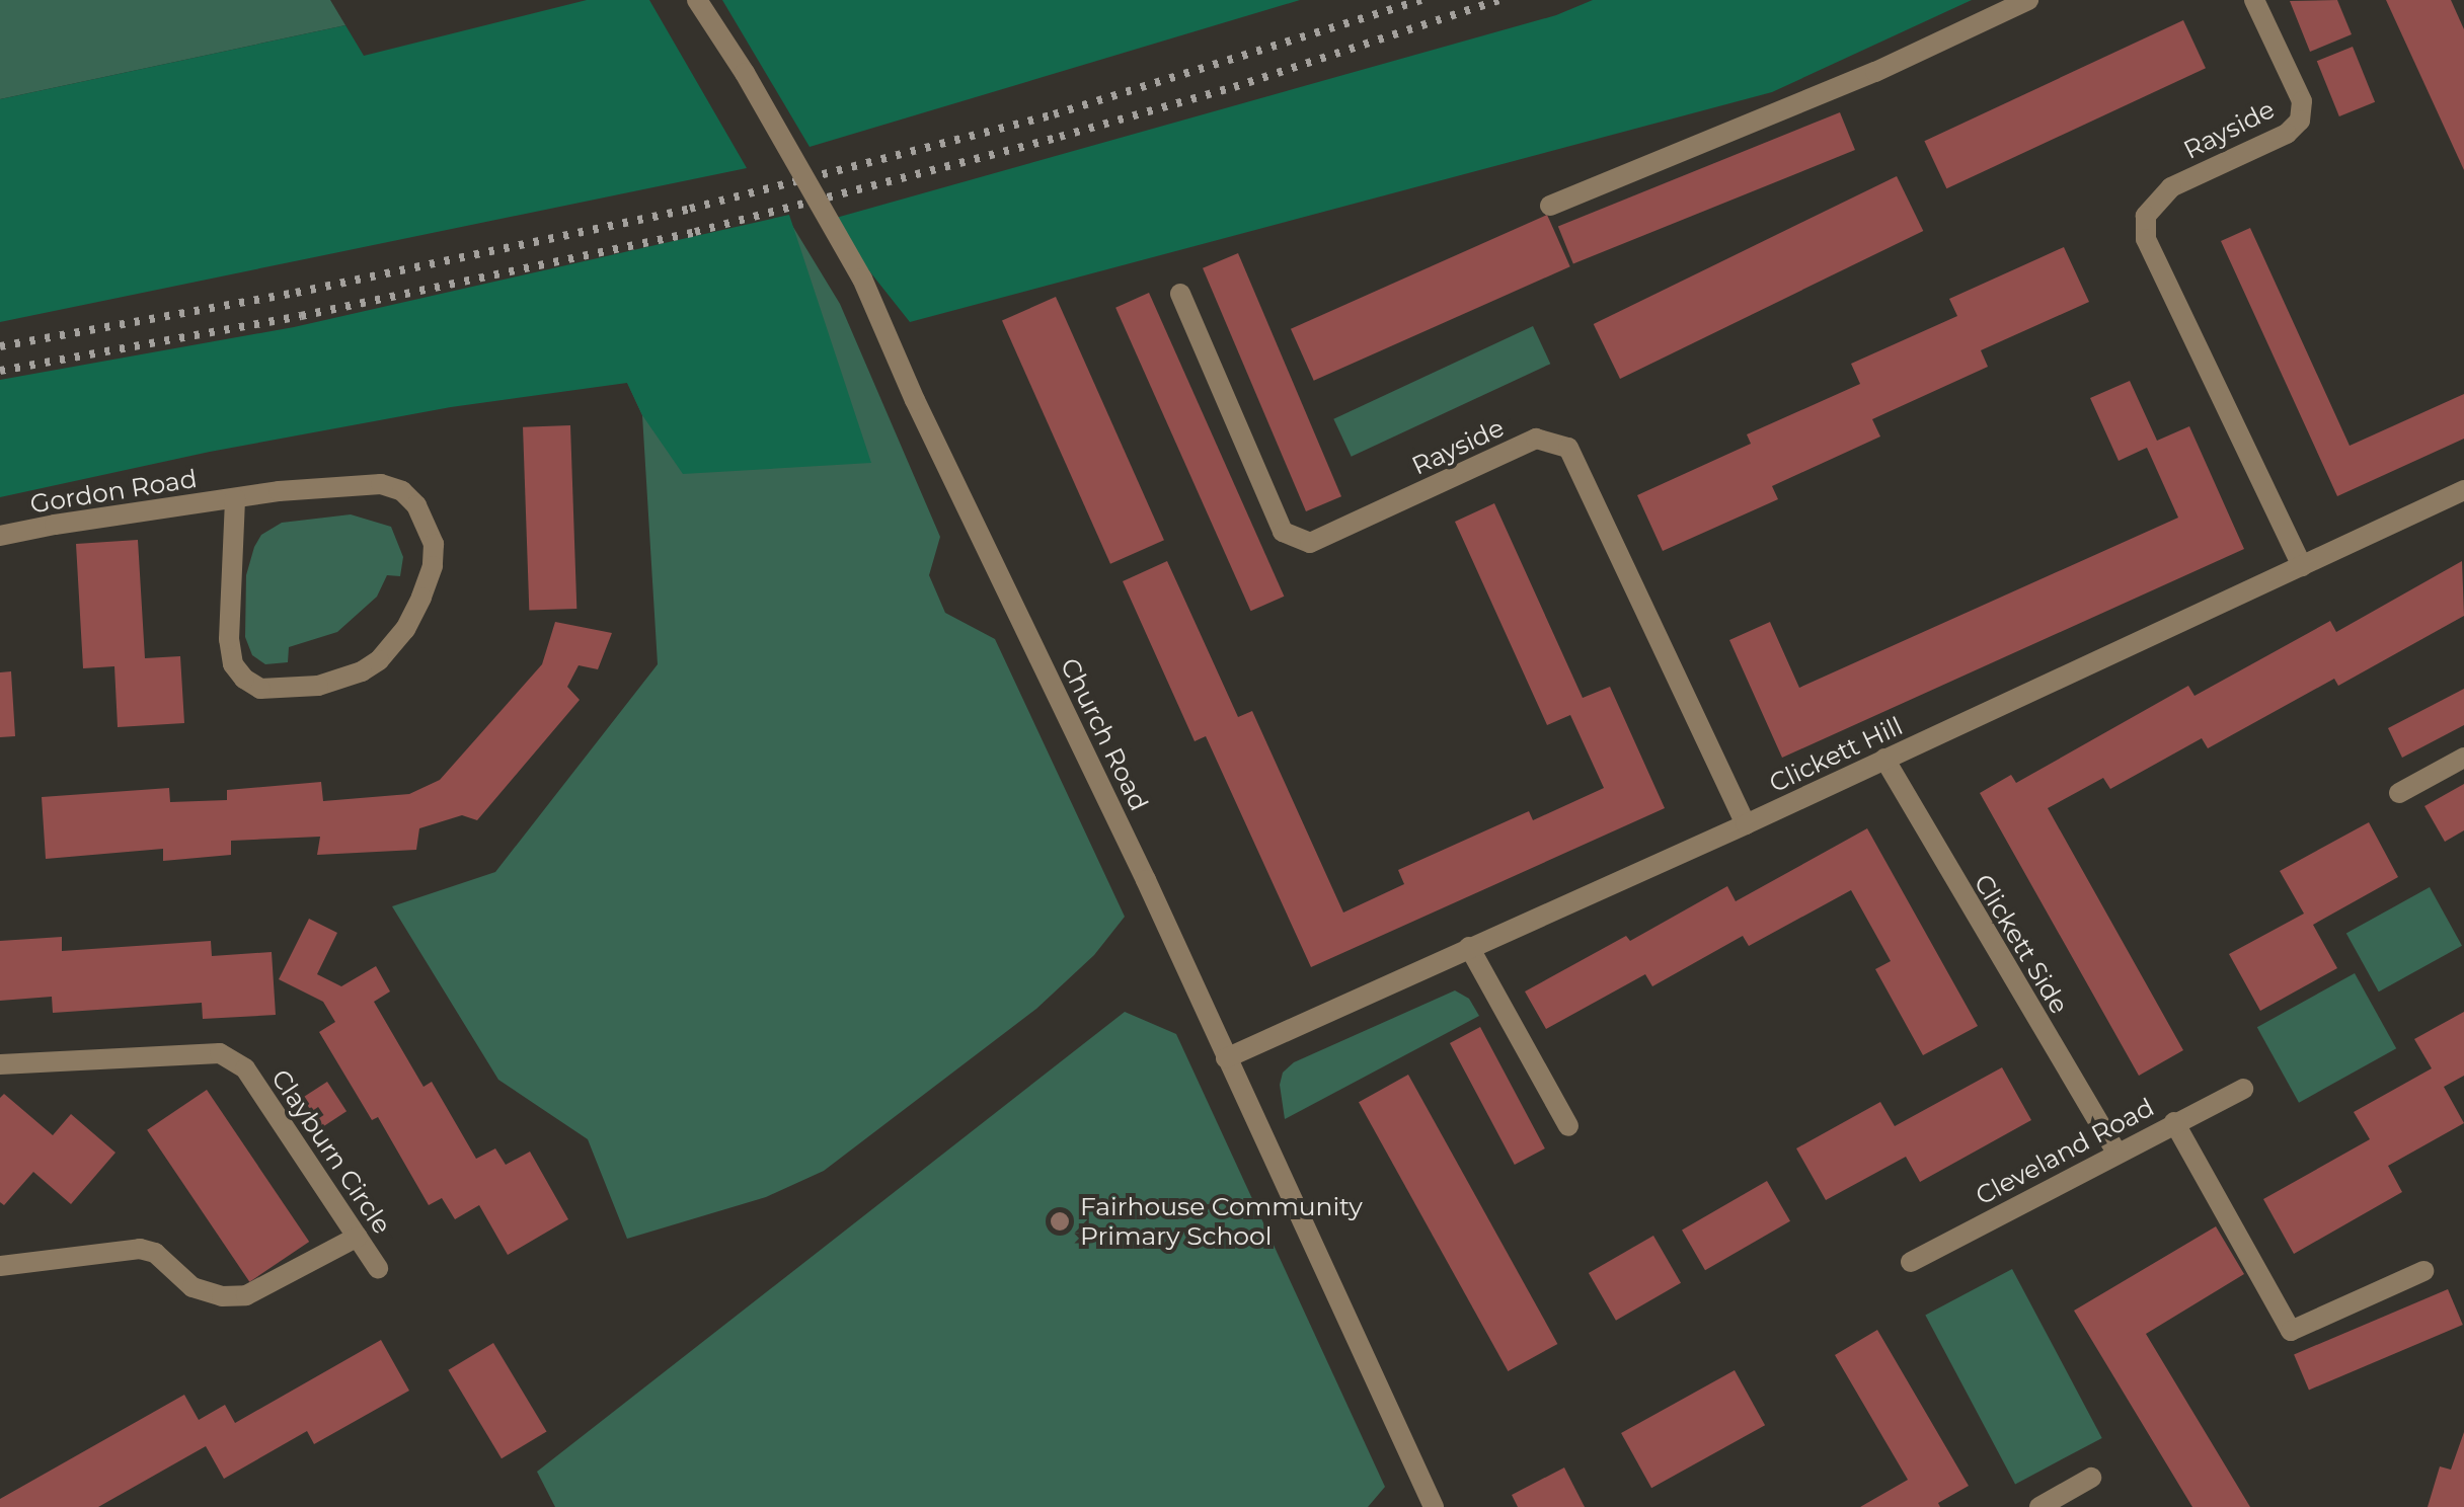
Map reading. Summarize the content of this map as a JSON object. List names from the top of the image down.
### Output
{
  "streets": {
    "street": [
      "Rayside",
      "Gordon Road",
      "Church Road",
      "Clickett Hill",
      "Clickett Side",
      "Clayburn Circle",
      "Cleveland Road"
    ]
  },
  "crossings": [
    ["Rayside", "Clickett Hill"],
    ["Church Road", "Clickett Hill"],
    ["Clickett Hill", "Clickett Side"],
    ["Clickett Side", "Cleveland Road"]
  ],
  "places": ["Fairhouse Community Primary School"]
}
